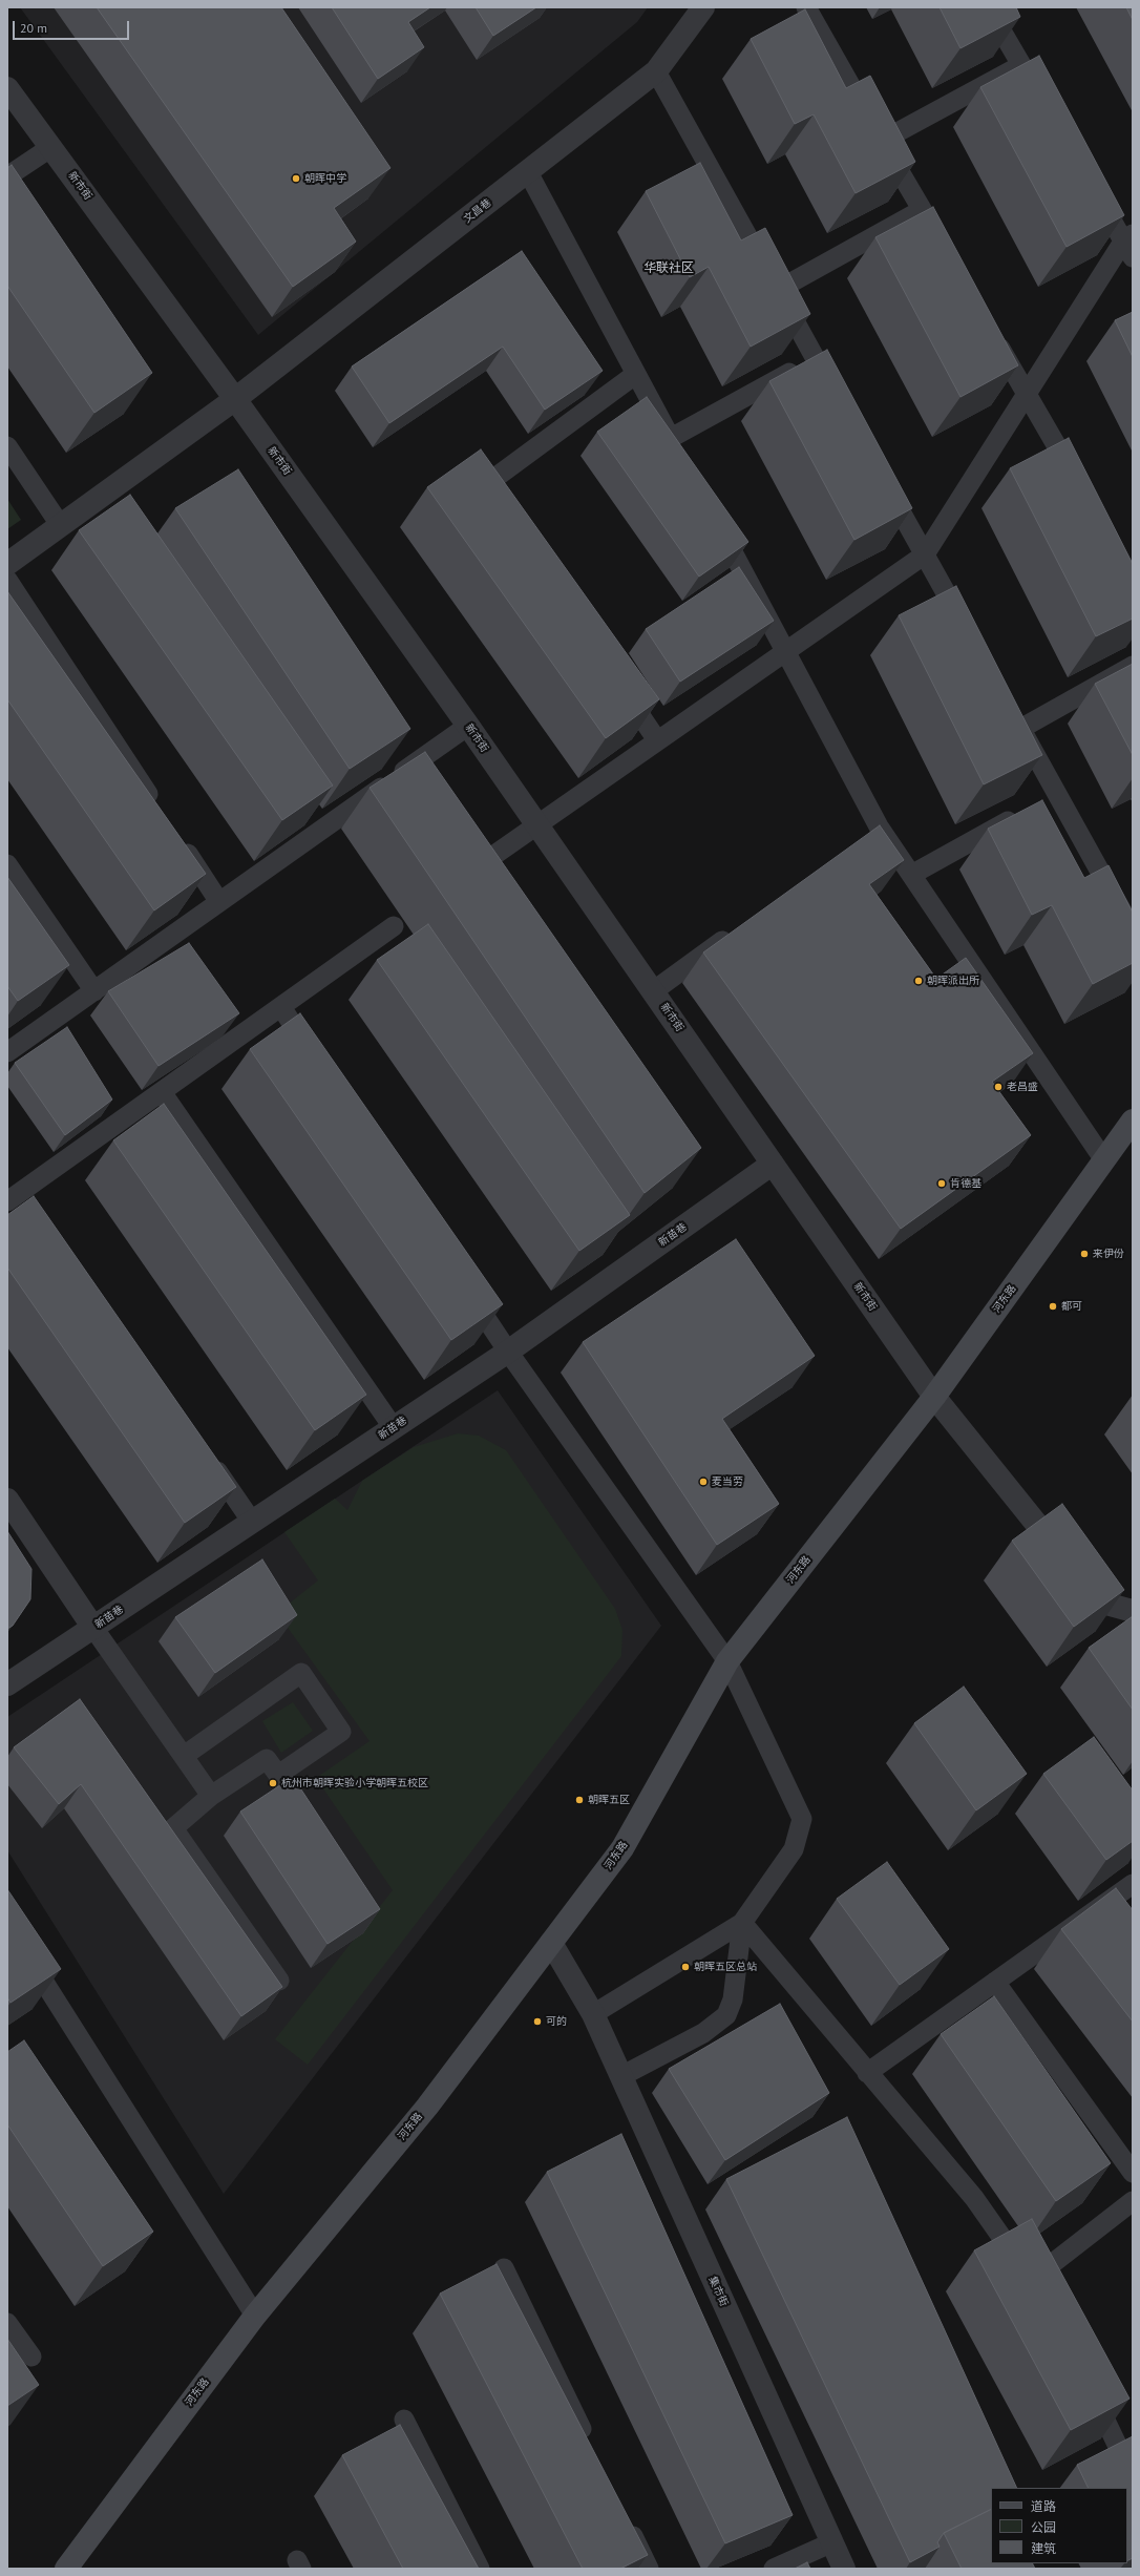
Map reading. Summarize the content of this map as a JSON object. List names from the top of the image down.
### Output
{
  "streets": {
    "main road": ["河东路"],
    "street": [
      "新市街",
      "文昌巷",
      "新苗巷",
      "集市街"
    ]
  },
  "crossings": [
    ["新市街", "文昌巷"],
    ["新市街", "新苗巷"],
    ["新市街", "河东路"],
    ["河东路", "集市街"]
  ],
  "districts": ["华联社区"],
  "places": [
    "朝晖中学",
    "朝晖派出所",
    "老昌盛",
    "肯德基",
    "来伊份",
    "都可",
    "麦当劳",
    "杭州市朝晖实验小学朝晖五校区",
    "朝晖五区",
    "朝晖五区总站",
    "可的"
  ],
  "legend": ["道路", "公园", "建筑"],
  "scale_bar": "20 m"
}
